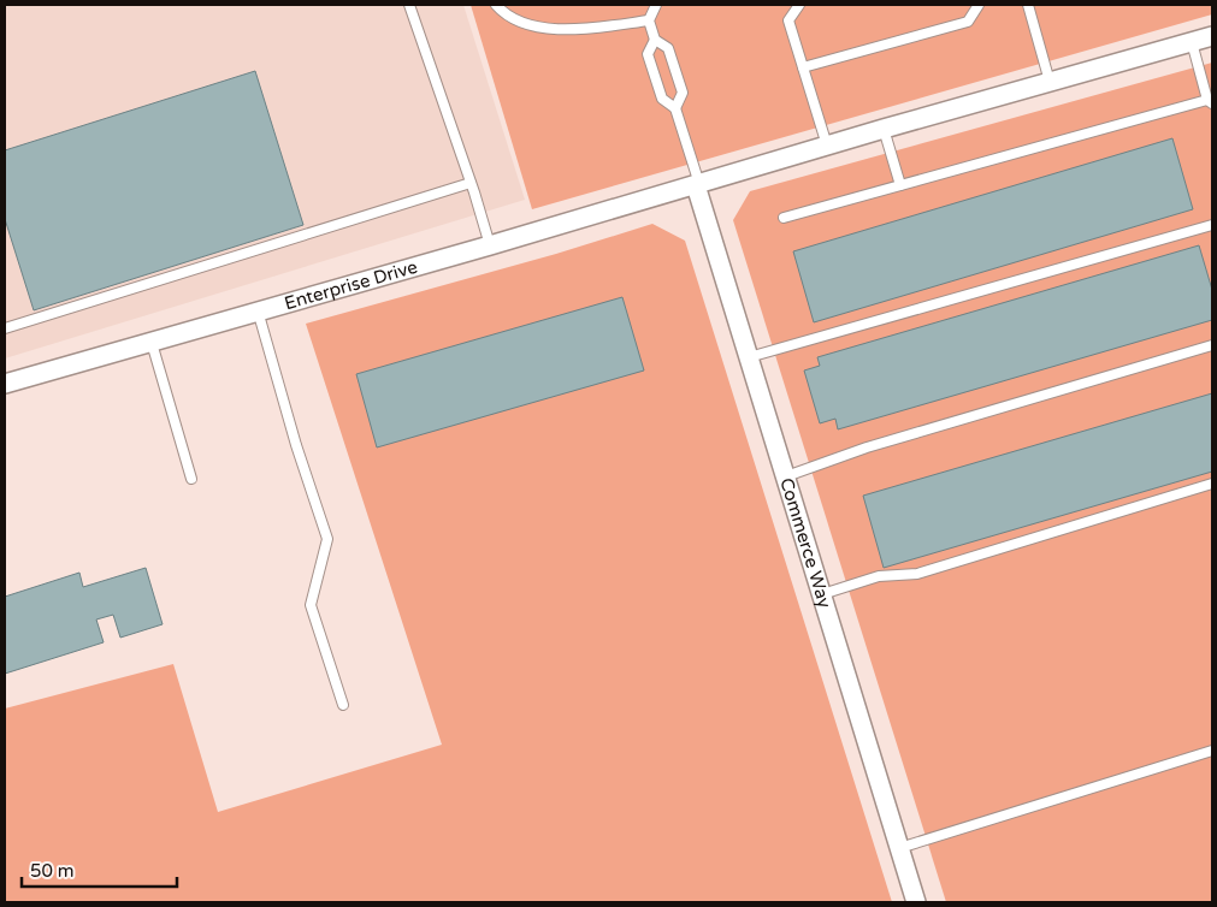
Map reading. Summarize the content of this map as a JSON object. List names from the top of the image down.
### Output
{
  "streets": {
    "street": ["Enterprise Drive", "Commerce Way"]
  },
  "crossings": [
    ["Enterprise Drive", "Commerce Way"]
  ],
  "scale_bar": "50 m"
}
